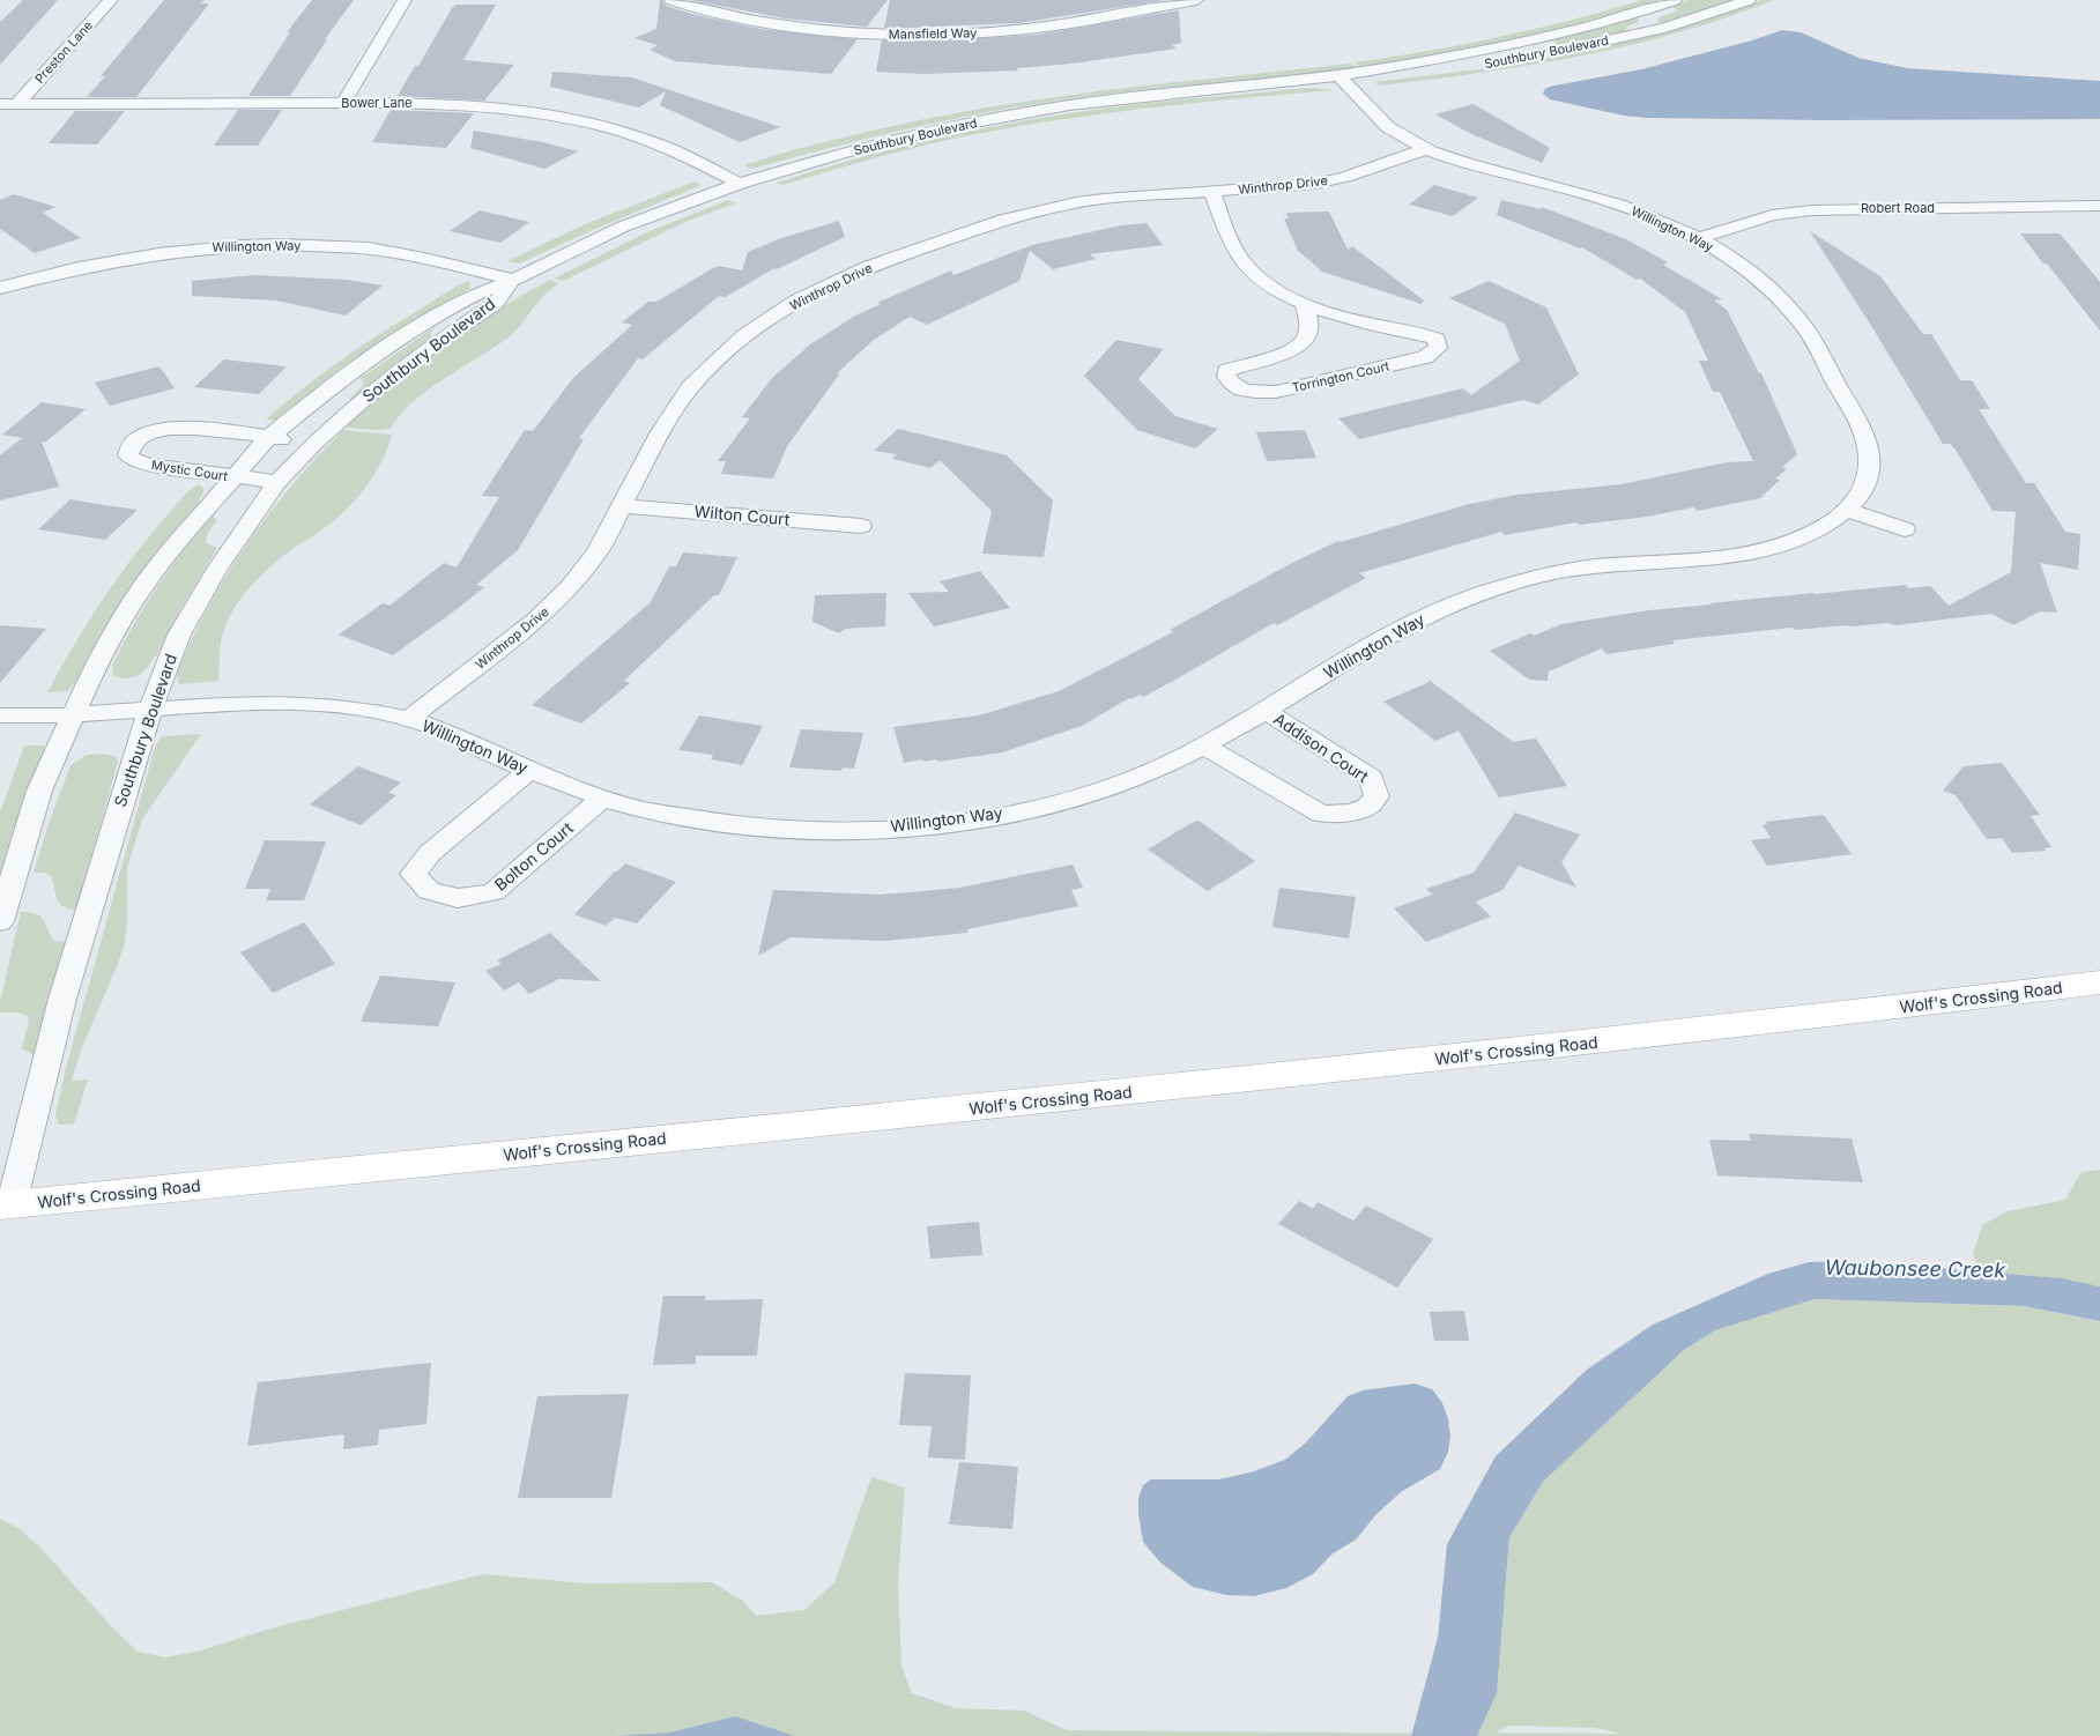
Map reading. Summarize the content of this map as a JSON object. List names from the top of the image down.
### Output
{
  "streets": {
    "main road": ["Wolf's Crossing Road"],
    "street": [
      "Mansfield Way",
      "Preston Lane",
      "Southbury Boulevard",
      "Bower Lane",
      "Winthrop Drive",
      "Robert Road",
      "Willington Way",
      "Torrington Court",
      "Mystic Court",
      "Wilton Court",
      "Addison Court",
      "Bolton Court"
    ]
  },
  "crossings": [
    ["Preston Lane", "Bower Lane"],
    ["Southbury Boulevard", "Bower Lane"],
    ["Southbury Boulevard", "Willington Way"],
    ["Southbury Boulevard", "Mystic Court"],
    ["Southbury Boulevard", "Wolf's Crossing Road"],
    ["Winthrop Drive", "Willington Way"],
    ["Winthrop Drive", "Torrington Court"],
    ["Winthrop Drive", "Wilton Court"],
    ["Robert Road", "Willington Way"],
    ["Willington Way", "Addison Court"],
    ["Willington Way", "Bolton Court"]
  ],
  "water": ["Waubonsee Creek"]
}
